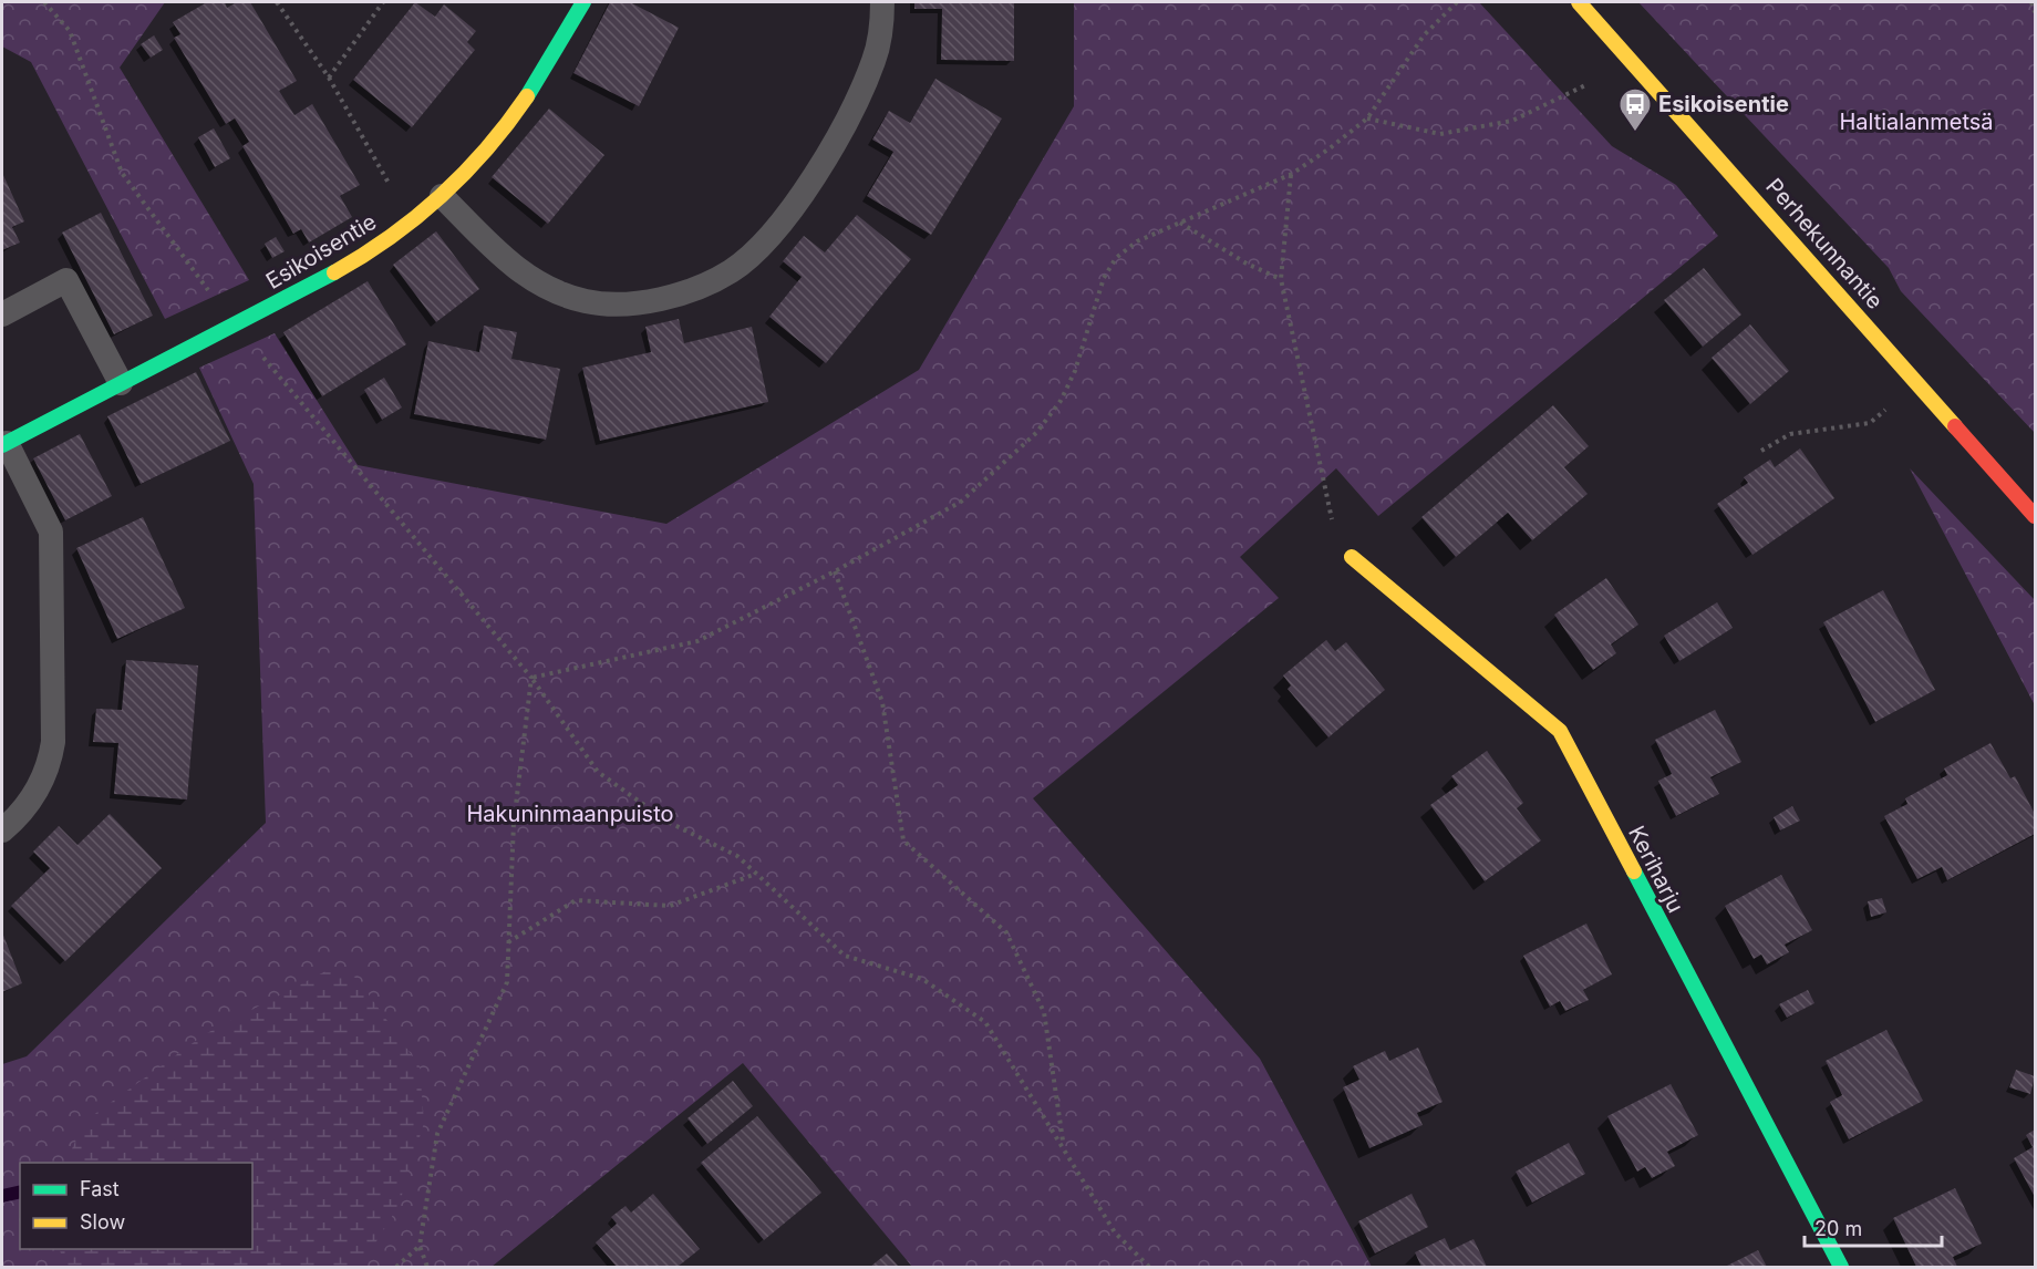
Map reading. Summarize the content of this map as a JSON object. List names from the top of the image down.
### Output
{
  "streets": {
    "street": ["Perhekunnantie", "Esikoisentie", "Keriharju"]
  },
  "parks": ["Haltialanmetsä", "Hakuninmaanpuisto"],
  "places": {
    "bus stop": ["Esikoisentie"]
  },
  "legend": ["Fast", "Slow"],
  "scale_bar": "20 m"
}
